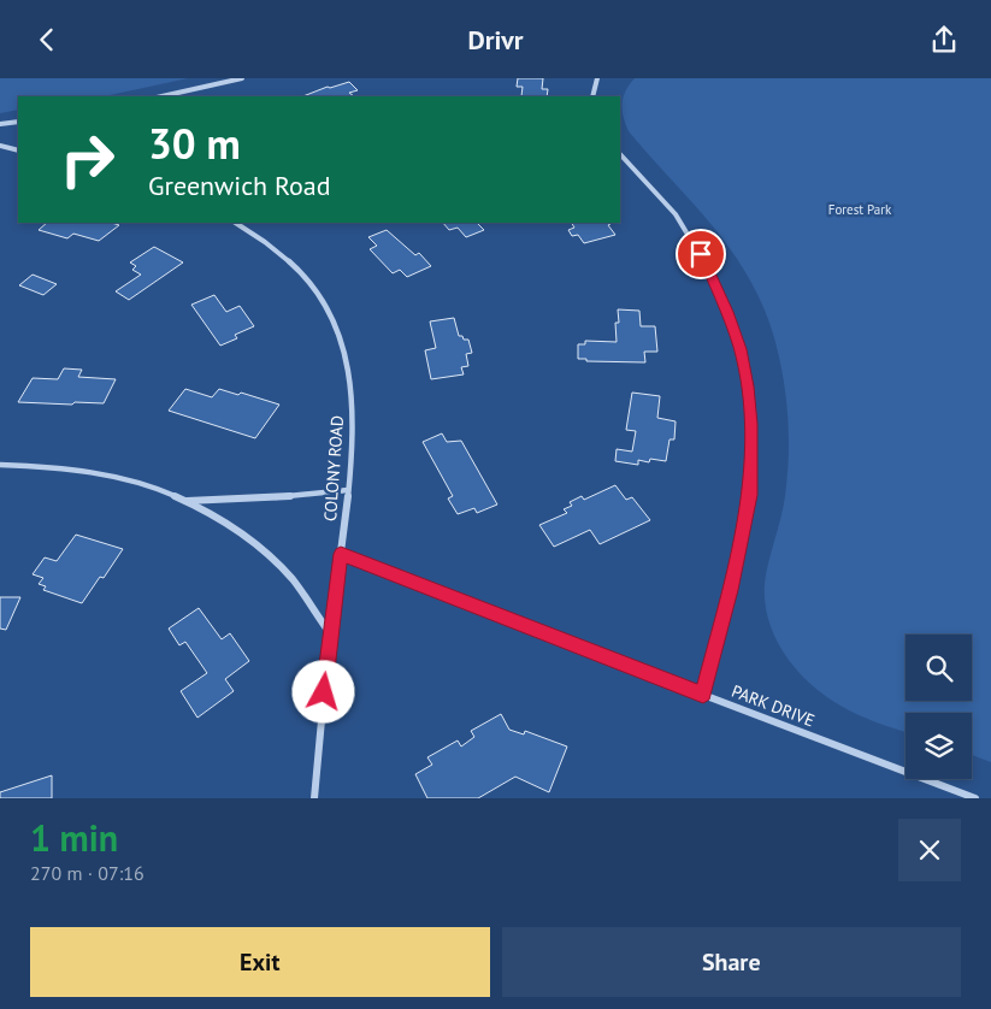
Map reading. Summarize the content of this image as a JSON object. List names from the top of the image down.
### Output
{
  "streets": {
    "street": ["COLONY ROAD", "PARK DRIVE"]
  },
  "crossings": [
    ["COLONY ROAD", "PARK DRIVE"]
  ],
  "parks": ["Forest Park"],
  "page": {
    "header": "Drivr",
    "turn": ["30 m", "Greenwich Road"],
    "heading": ["1 min", "270 m · 07:16"],
    "buttons": ["Exit", "Share"]
  }
}
